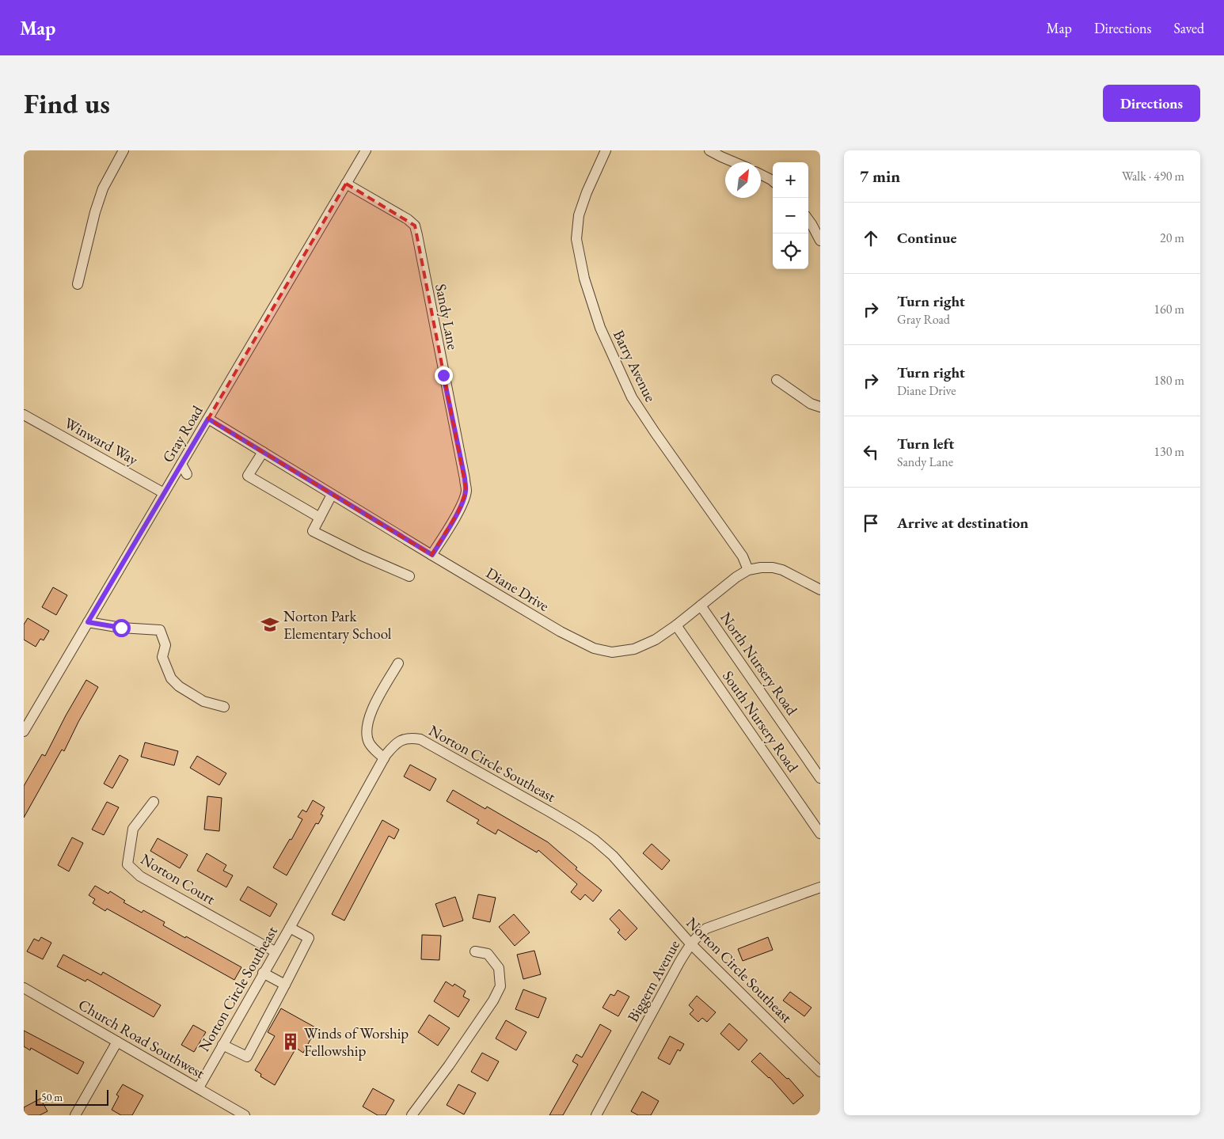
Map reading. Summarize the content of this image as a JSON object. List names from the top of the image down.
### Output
{
  "streets": {
    "street": [
      "Sandy Lane",
      "Barry Avenue",
      "Gray Road",
      "Winward Way",
      "Diane Drive",
      "North Nursery Road",
      "South Nursery Road",
      "Norton Circle Southeast",
      "Norton Court",
      "Biggern Avenue",
      "Church Road Southwest"
    ]
  },
  "crossings": [
    ["Sandy Lane", "Gray Road"],
    ["Sandy Lane", "Diane Drive"],
    ["Barry Avenue", "Diane Drive"],
    ["Gray Road", "Winward Way"],
    ["Gray Road", "Diane Drive"],
    ["Diane Drive", "North Nursery Road"],
    ["Diane Drive", "South Nursery Road"],
    ["Norton Circle Southeast", "Norton Court"],
    ["Norton Circle Southeast", "Biggern Avenue"],
    ["Norton Circle Southeast", "Church Road Southwest"]
  ],
  "places": {
    "school or university": ["Norton Park Elementary School"],
    "building": ["Winds of Worship Fellowship"]
  },
  "scale_bar": "50 m",
  "north": "top right",
  "page": {
    "header": "Map",
    "nav": ["Map", "Directions", "Saved"],
    "buttons": "Directions",
    "title": "Find us",
    "heading": ["7 min", "Walk · 490 m"],
    "map_buttons": ["+", "−"],
    "list": [
      ["Continue", "20 m"],
      ["Turn right", "Gray Road", "160 m"],
      ["Turn right", "Diane Drive", "180 m"],
      ["Turn left", "Sandy Lane", "130 m"],
      "Arrive at destination"
    ],
    "scale": "50 m"
  }
}
